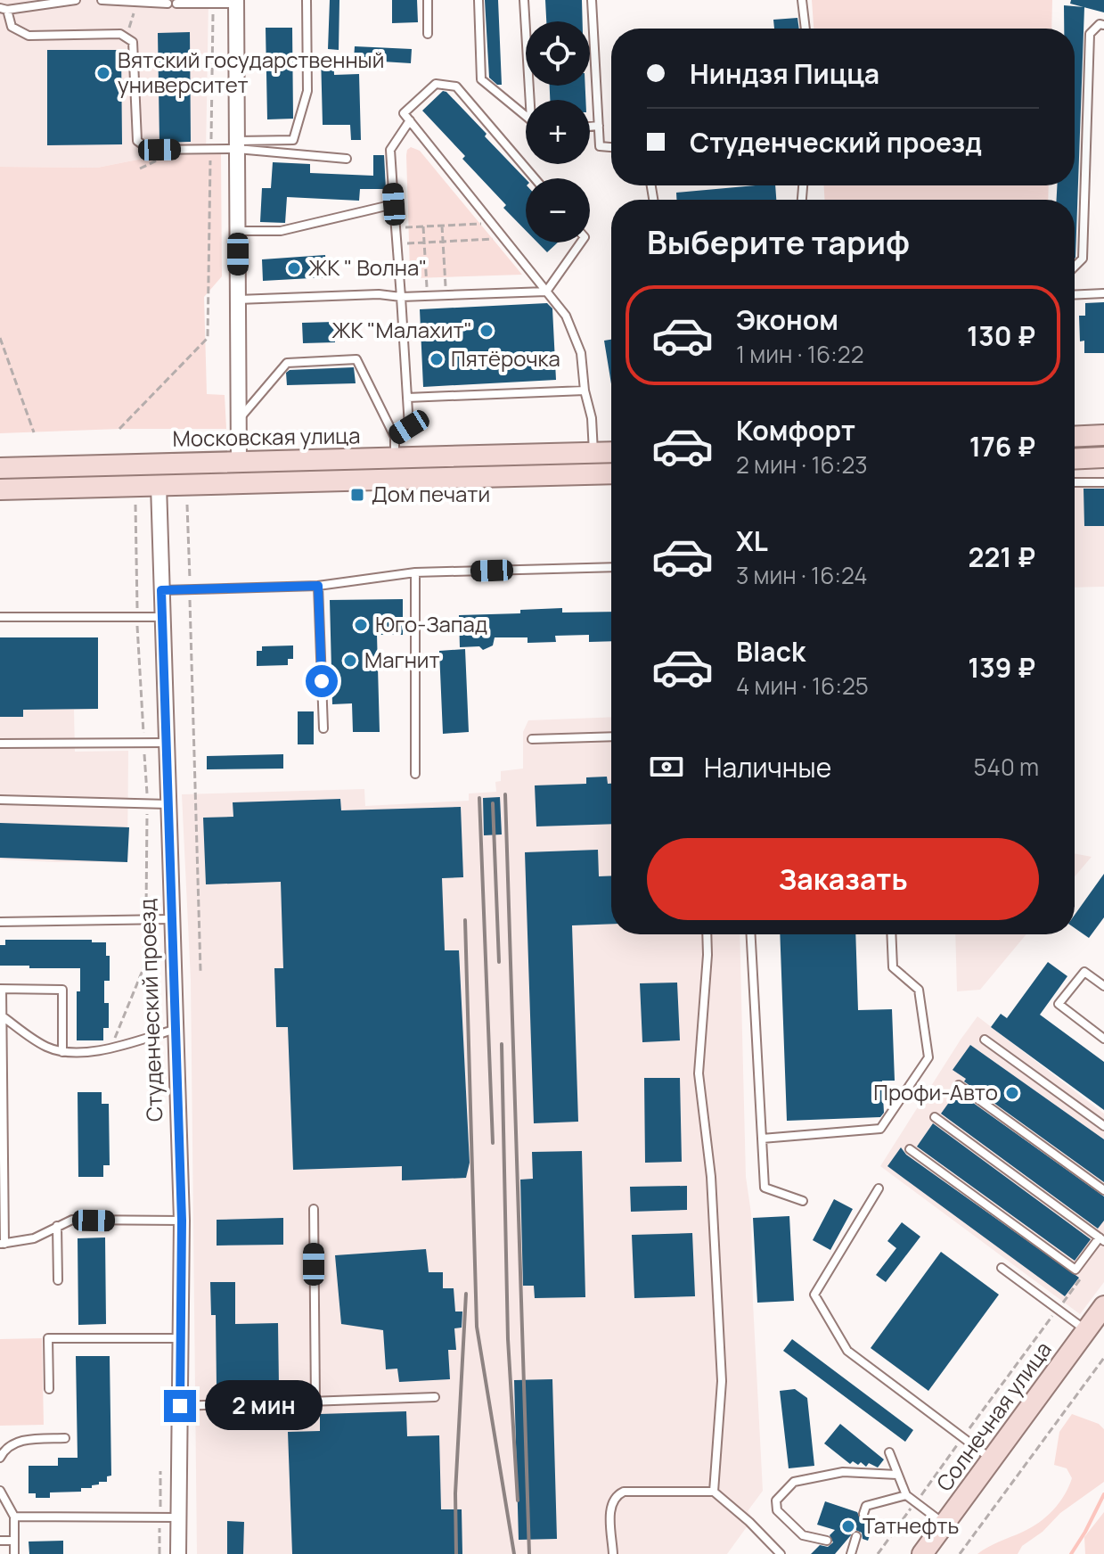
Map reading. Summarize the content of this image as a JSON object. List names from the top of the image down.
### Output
{
  "streets": {
    "main road": ["Московская улица", "Студенческий проезд", "Солнечная улица"]
  },
  "crossings": [
    ["Московская улица", "Студенческий проезд"]
  ],
  "places": {
    "other": [
      "Вятский государственный университет",
      "ЖК \" Волна\"",
      "ЖК \"Малахит\"",
      "Пятёрочка",
      "Юго-Запад",
      "Магнит",
      "Профи-Авто",
      "Татнефть"
    ],
    "transit": ["Дом печати"]
  },
  "page": {
    "map_buttons": ["+", "−"],
    "banner": ["Ниндзя Пицца", "Студенческий проезд"],
    "heading": "Выберите тариф",
    "list": [
      {
        "name": "Эконом",
        "note": "1 мин · 16:22",
        "value": "130 ₽"
      },
      {
        "name": "Комфорт",
        "note": "2 мин · 16:23",
        "value": "176 ₽"
      },
      {
        "name": "XL",
        "note": "3 мин · 16:24",
        "value": "221 ₽"
      },
      {
        "name": "Black",
        "note": "4 мин · 16:25",
        "value": "139 ₽"
      }
    ],
    "pay": ["Наличные", "540 m"],
    "buttons": "Заказать",
    "bubble": "2 мин"
  }
}
